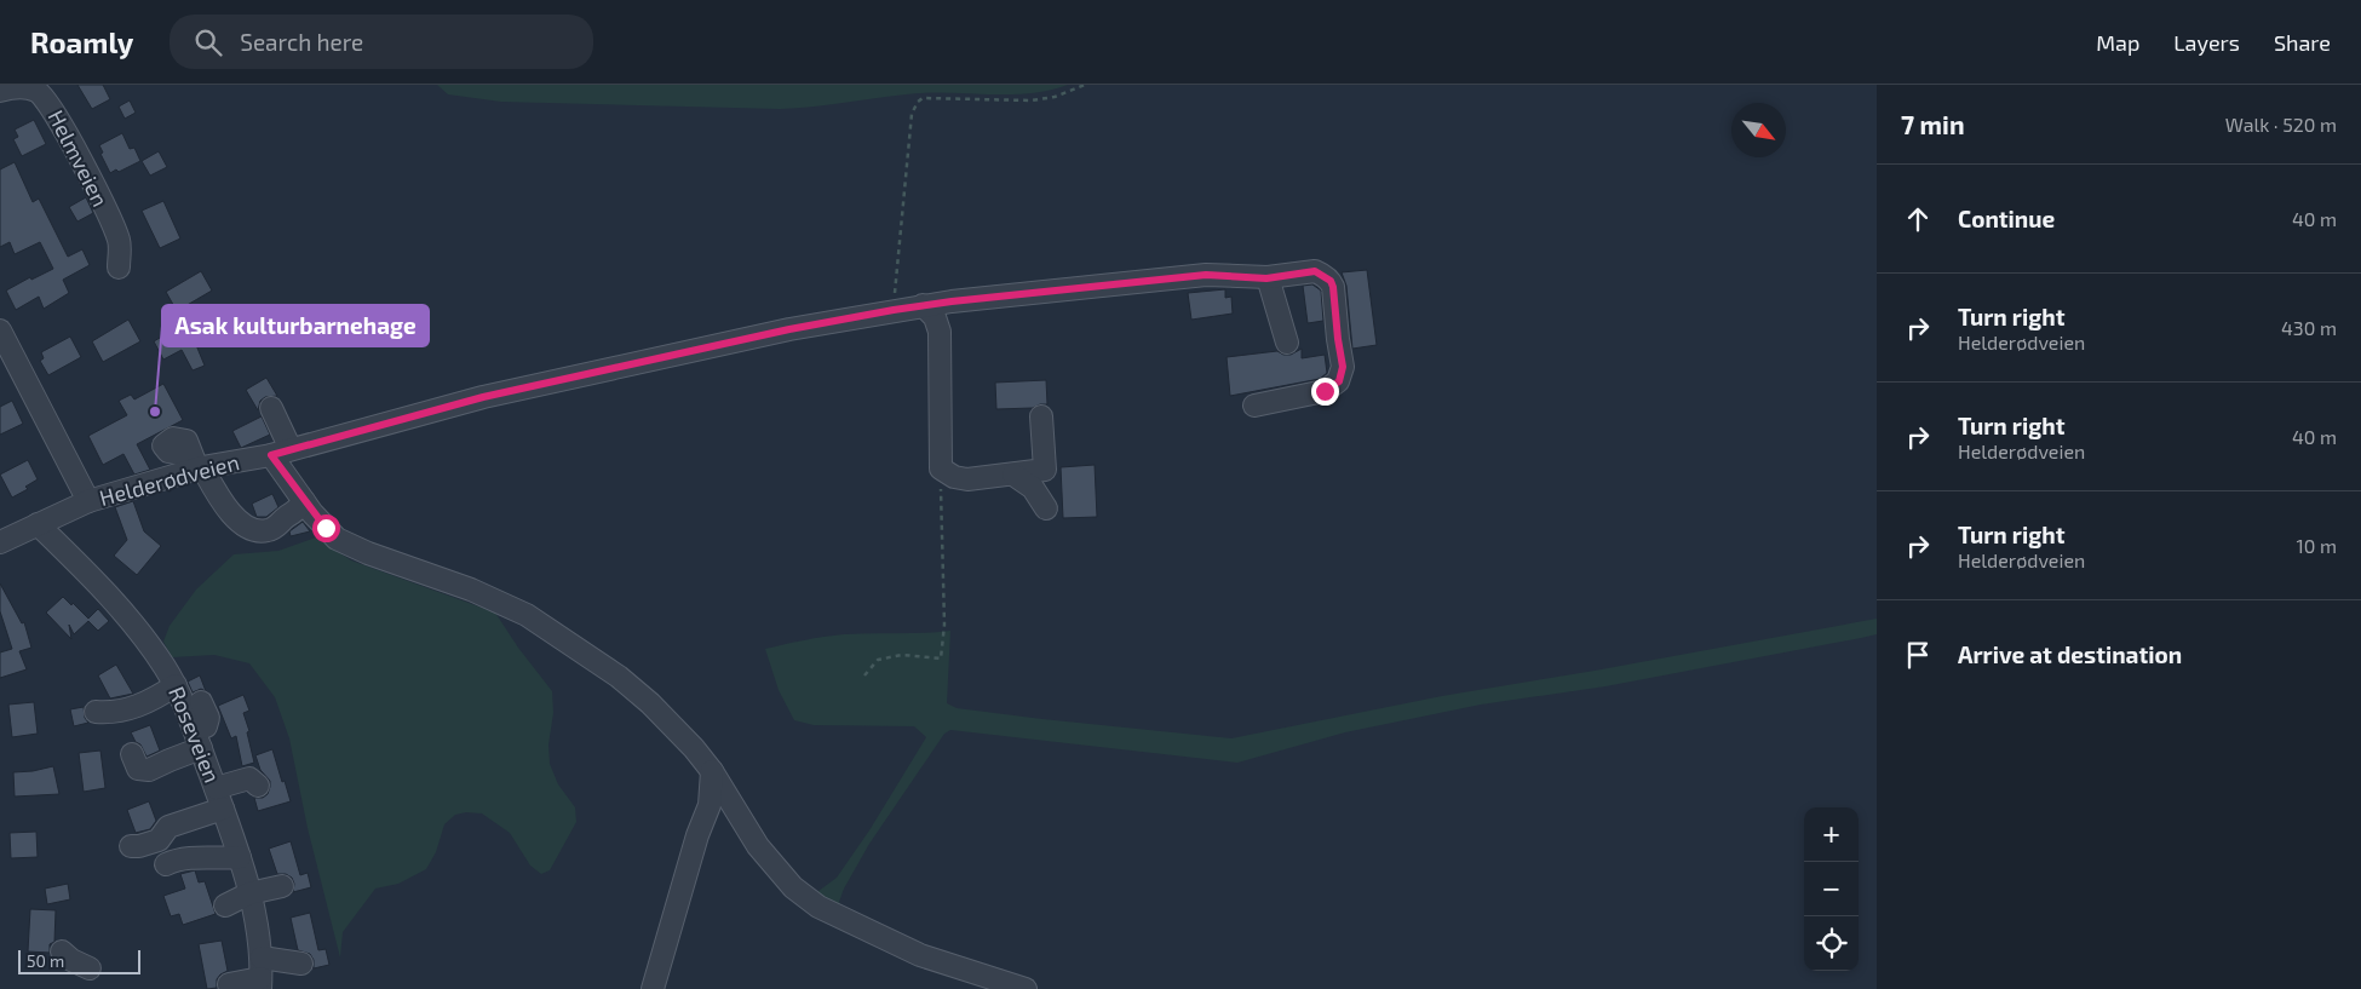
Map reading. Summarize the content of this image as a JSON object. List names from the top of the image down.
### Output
{
  "streets": {
    "street": ["Helmveien", "Helderødveien", "Roseveien"]
  },
  "crossings": [
    ["Helderødveien", "Roseveien"]
  ],
  "places": ["Asak kulturbarnehage"],
  "scale_bar": "50 m",
  "north": "bottom right",
  "page": {
    "header": "Roamly",
    "search": "Search here",
    "nav": ["Map", "Layers", "Share"],
    "heading": ["7 min", "Walk · 520 m"],
    "list": [
      ["Continue", "40 m"],
      ["Turn right", "Helderødveien", "430 m"],
      ["Turn right", "Helderødveien", "40 m"],
      ["Turn right", "Helderødveien", "10 m"],
      "Arrive at destination"
    ],
    "map_buttons": ["+", "−"],
    "scale": "50 m"
  }
}
